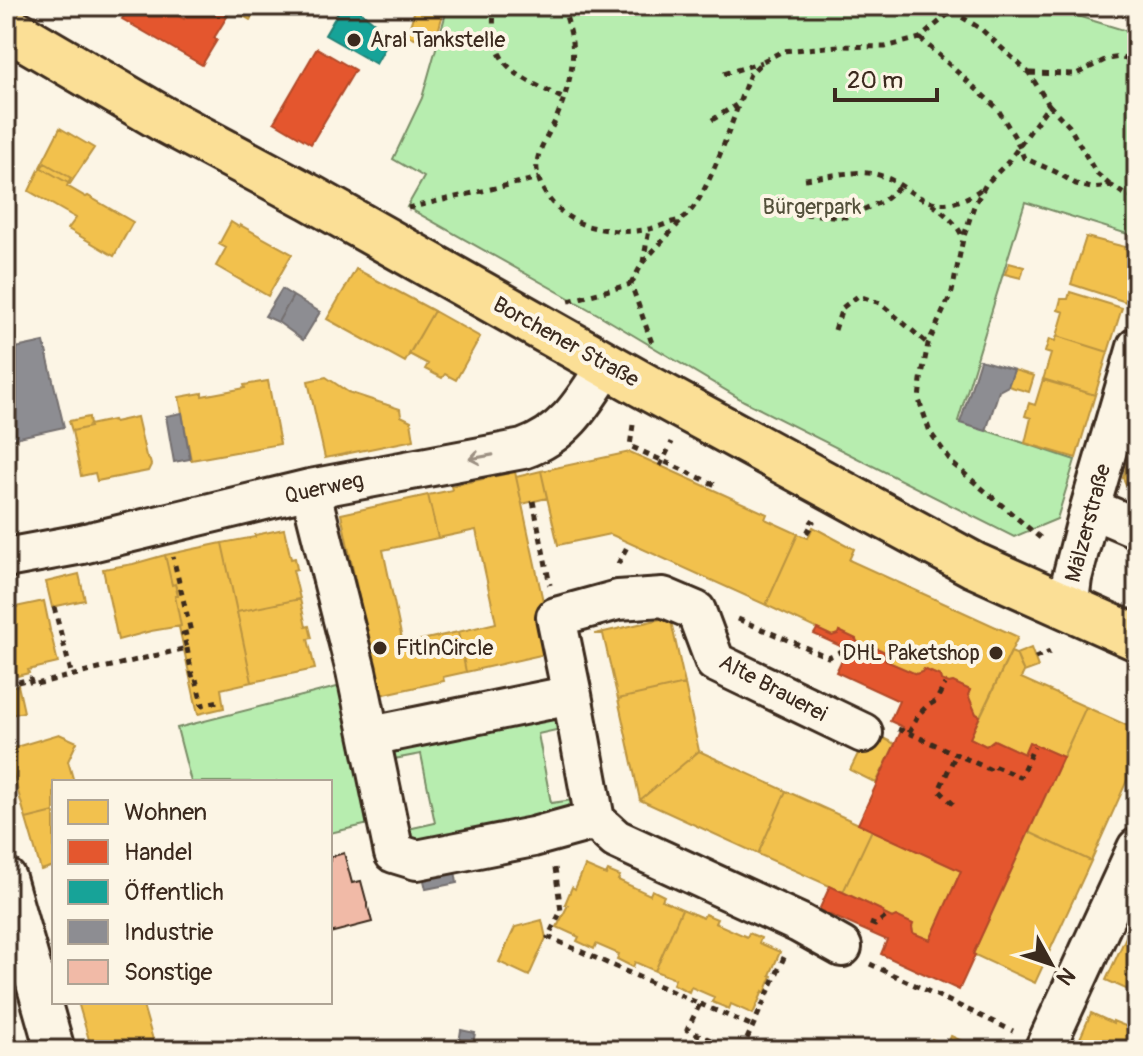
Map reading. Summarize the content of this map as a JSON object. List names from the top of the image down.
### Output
{
  "streets": {
    "main road": ["Borchener Straße"],
    "street": ["Querweg", "Mälzerstraße", "Alte Brauerei"]
  },
  "crossings": [
    ["Borchener Straße", "Querweg"],
    ["Borchener Straße", "Mälzerstraße"]
  ],
  "parks": ["Bürgerpark"],
  "places": ["Aral Tankstelle", "FitInCircle", "DHL Paketshop"],
  "legend": [
    "Wohnen",
    "Handel",
    "Öffentlich",
    "Industrie",
    "Sonstige"
  ],
  "scale_bar": "20 m",
  "north": "bottom right"
}
